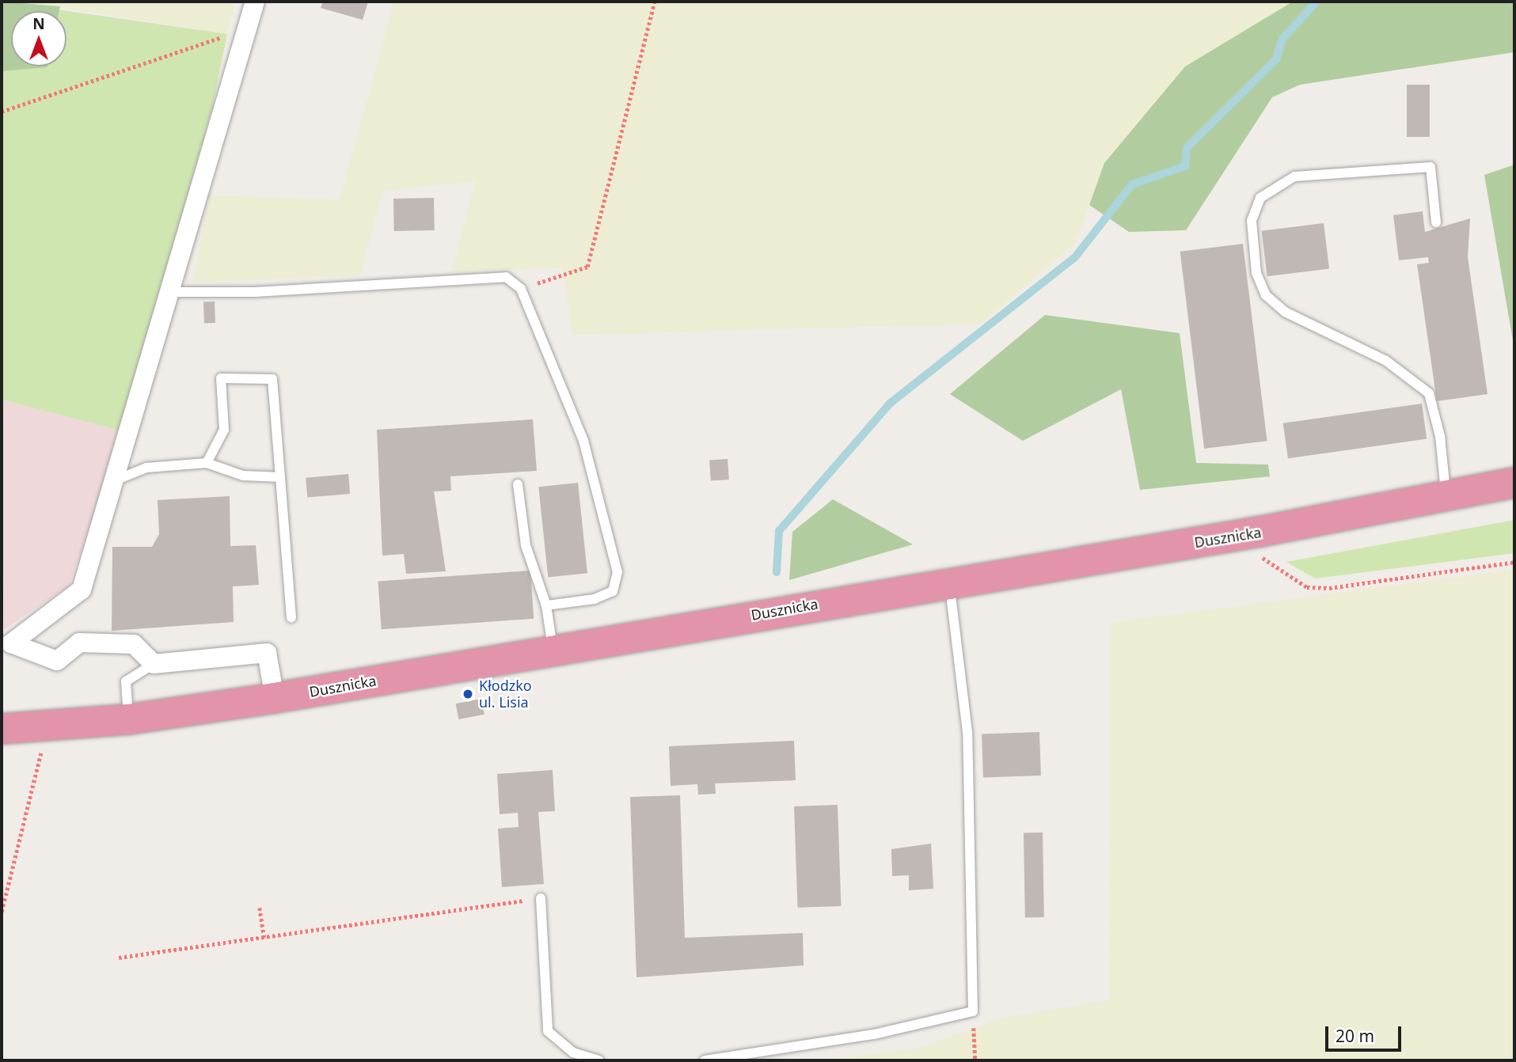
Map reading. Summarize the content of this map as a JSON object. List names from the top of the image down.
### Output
{
  "streets": {
    "highway": ["Dusznicka"]
  },
  "places": ["Kłodzko ul. Lisia"],
  "scale_bar": "20 m",
  "north": "top"
}
